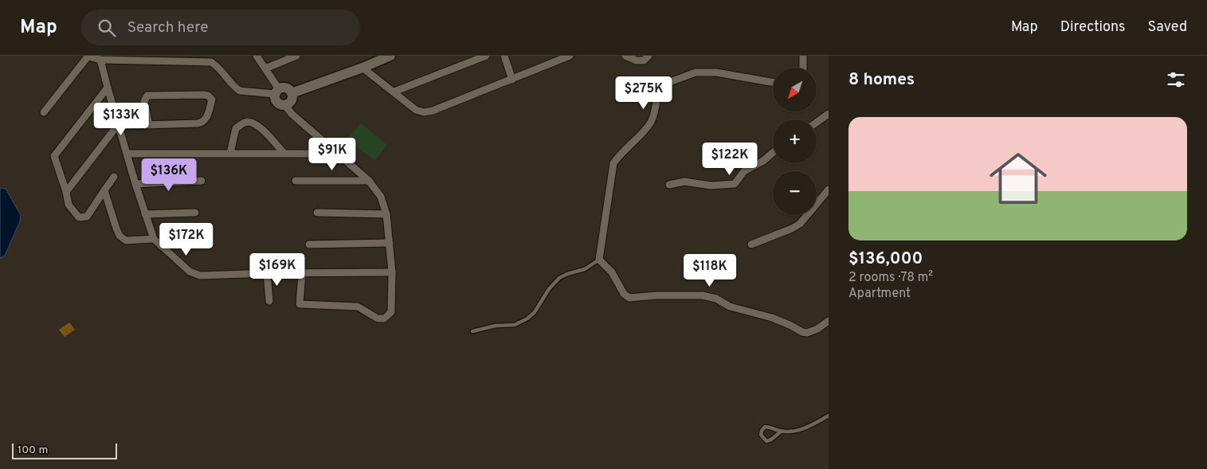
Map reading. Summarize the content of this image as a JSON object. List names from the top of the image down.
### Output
{
  "scale_bar": "100 m",
  "north": "bottom left",
  "page": {
    "header": "Map",
    "search": "Search here",
    "nav": ["Map", "Directions", "Saved"],
    "heading": "8 homes",
    "map_buttons": ["+", "−"],
    "price": [
      "$275K",
      "$133K",
      "$91K",
      "$122K",
      "$136K",
      "$172K",
      "$169K",
      "$118K"
    ],
    "list": [
      {
        "name": "$136,000",
        "note": "2 rooms · 78 m² · Apartment"
      }
    ],
    "scale": "100 m"
  }
}
